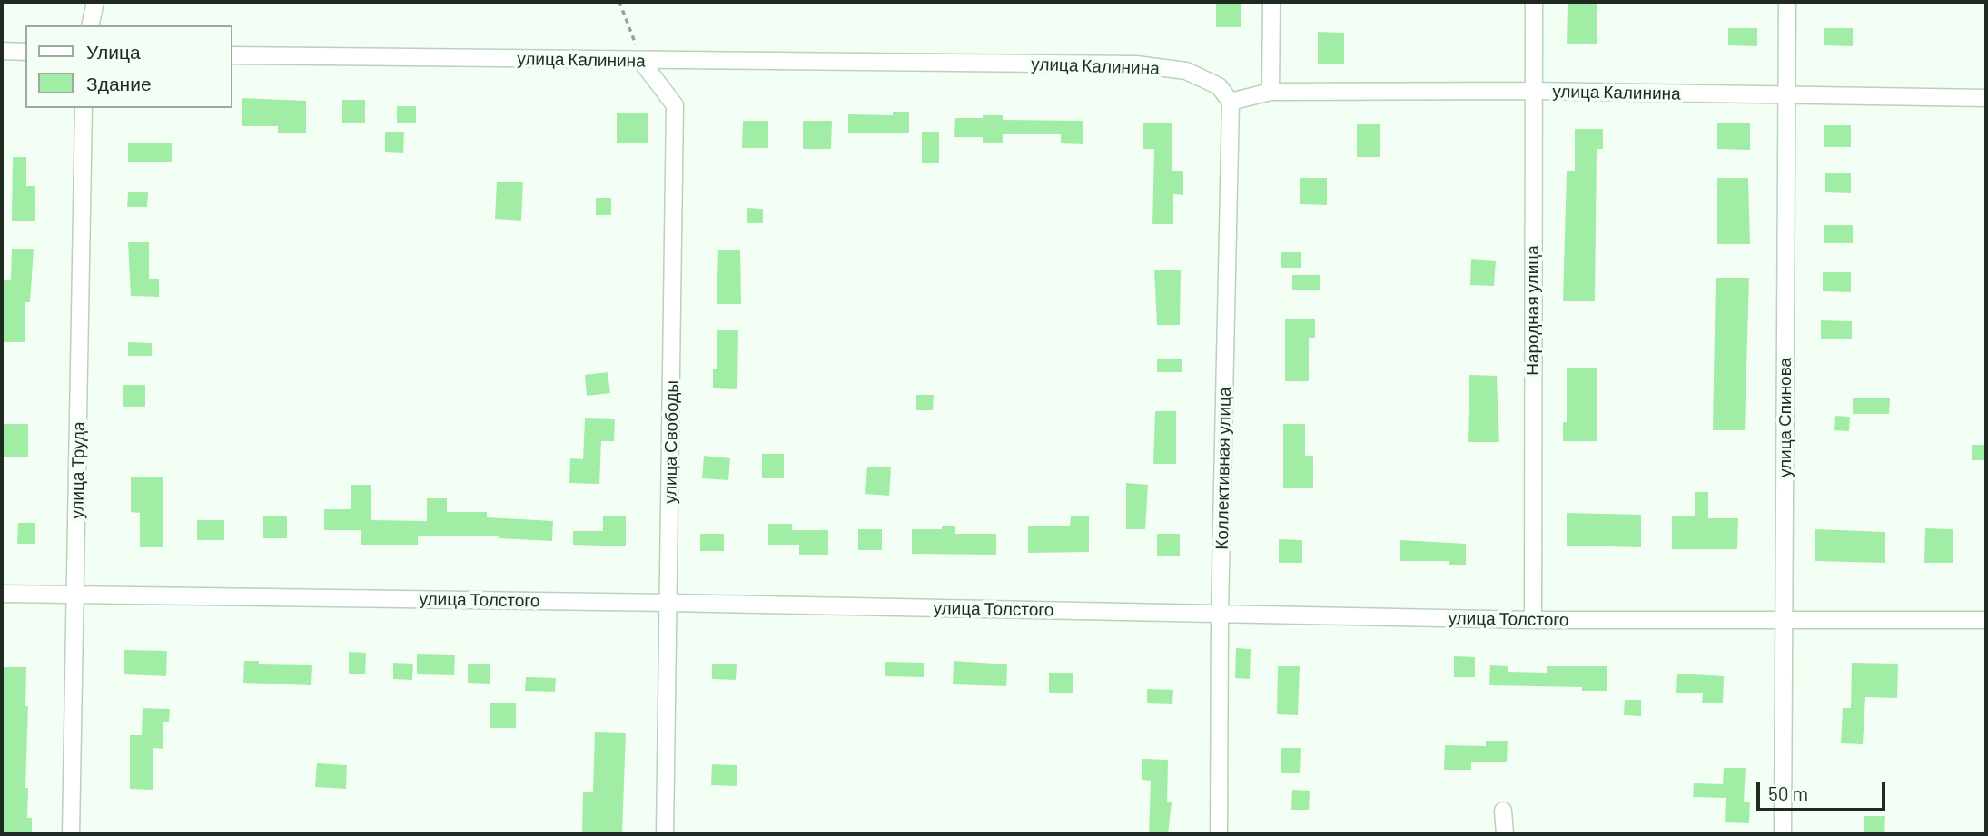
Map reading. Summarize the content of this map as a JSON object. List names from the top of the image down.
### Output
{
  "streets": {
    "street": [
      "улица Калинина",
      "Народная улица",
      "улица Спинова",
      "улица Свободы",
      "Коллективная улица",
      "улица Труда",
      "улица Толстого"
    ]
  },
  "crossings": [
    ["улица Калинина", "Народная улица"],
    ["улица Калинина", "улица Спинова"],
    ["улица Калинина", "улица Свободы"],
    ["улица Калинина", "Коллективная улица"],
    ["Народная улица", "улица Толстого"],
    ["улица Спинова", "улица Толстого"],
    ["улица Свободы", "улица Толстого"],
    ["Коллективная улица", "улица Толстого"],
    ["улица Труда", "улица Толстого"]
  ],
  "legend": ["Улица", "Здание"],
  "scale_bar": "50 m"
}
